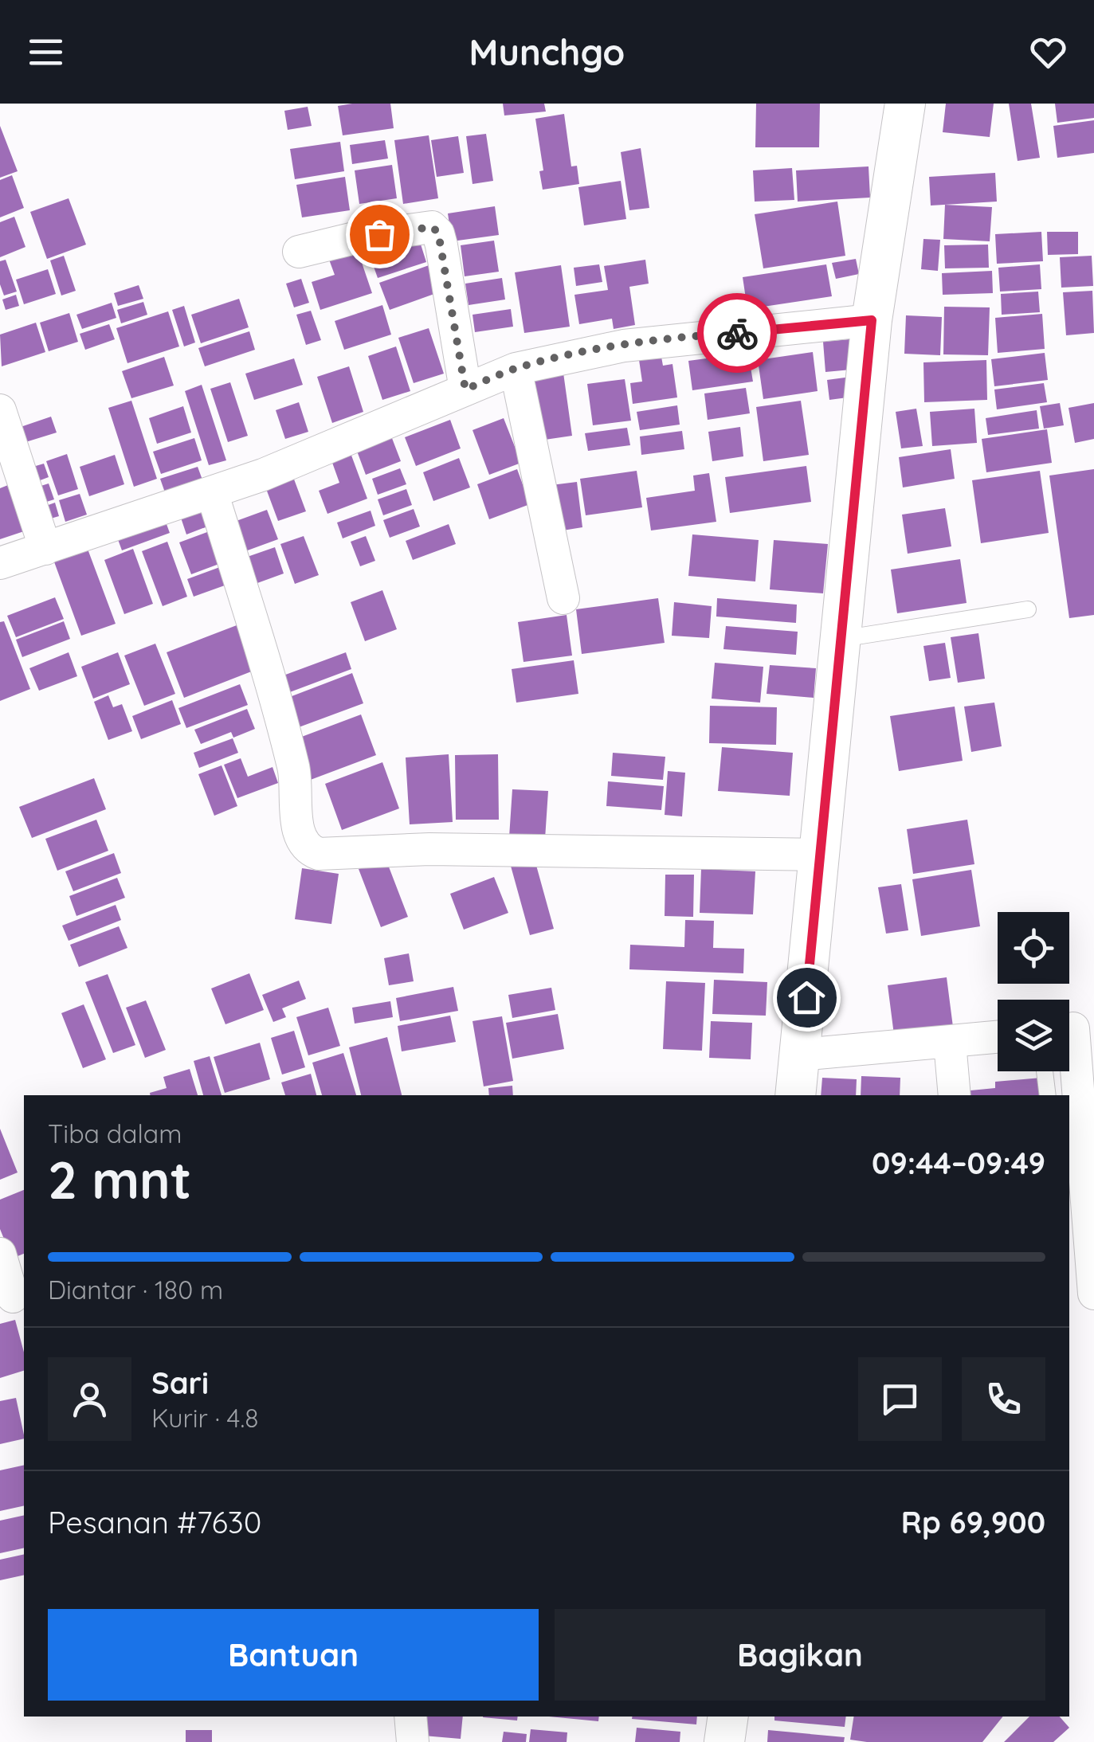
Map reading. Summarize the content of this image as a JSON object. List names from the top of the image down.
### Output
{
  "page": {
    "header": "Munchgo",
    "heading": ["2 mnt", "Tiba dalam", "09:44–09:49"],
    "panel": [
      "Sari",
      "Kurir · 4.8",
      "Pesanan #7630",
      "Rp 69,900"
    ],
    "bar": "Diantar · 180 m",
    "buttons": ["Bantuan", "Bagikan"]
  }
}
